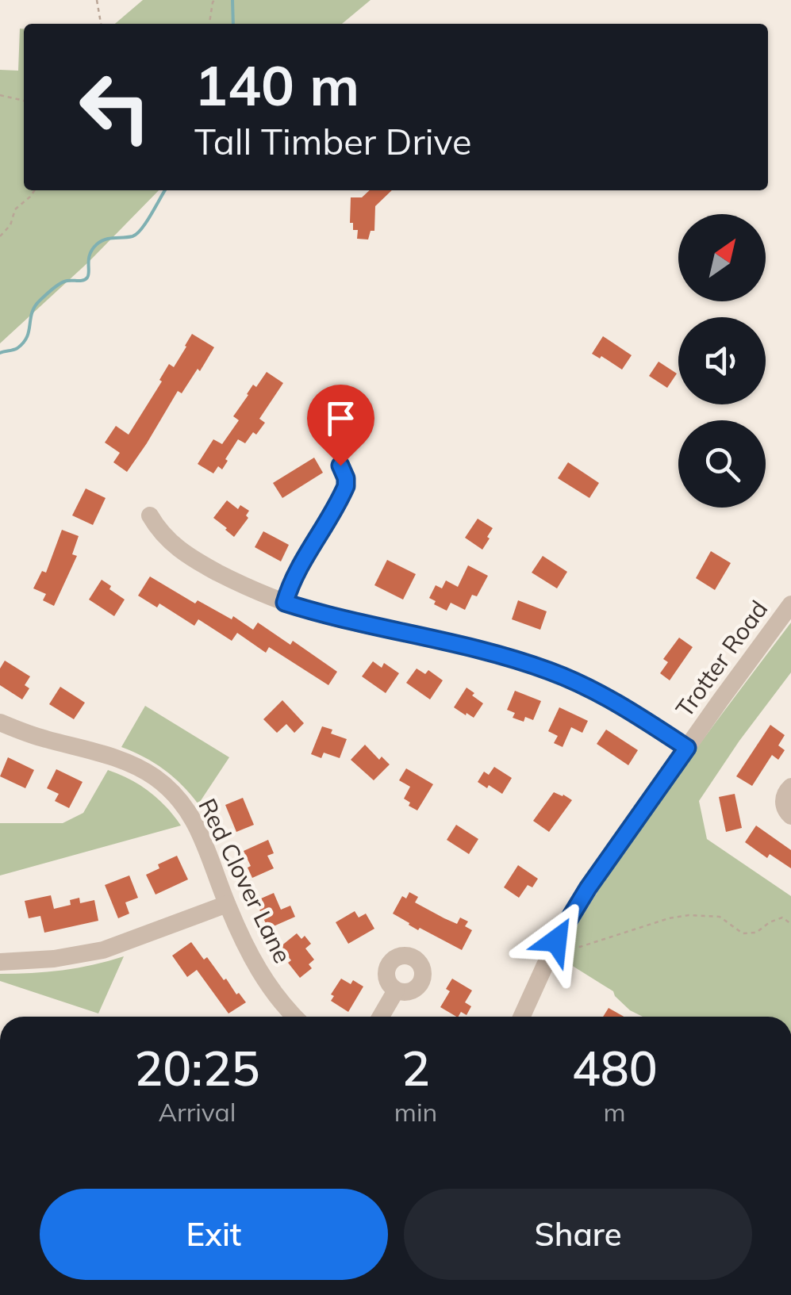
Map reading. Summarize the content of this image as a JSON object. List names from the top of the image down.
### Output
{
  "streets": {
    "street": ["Trotter Road", "Red Clover Lane"]
  },
  "north": "top right",
  "page": {
    "turn": ["140 m", "Tall Timber Drive"],
    "eta": [
      "20:25",
      "Arrival",
      "2",
      "min",
      "480",
      "m"
    ],
    "buttons": ["Exit", "Share"]
  }
}
